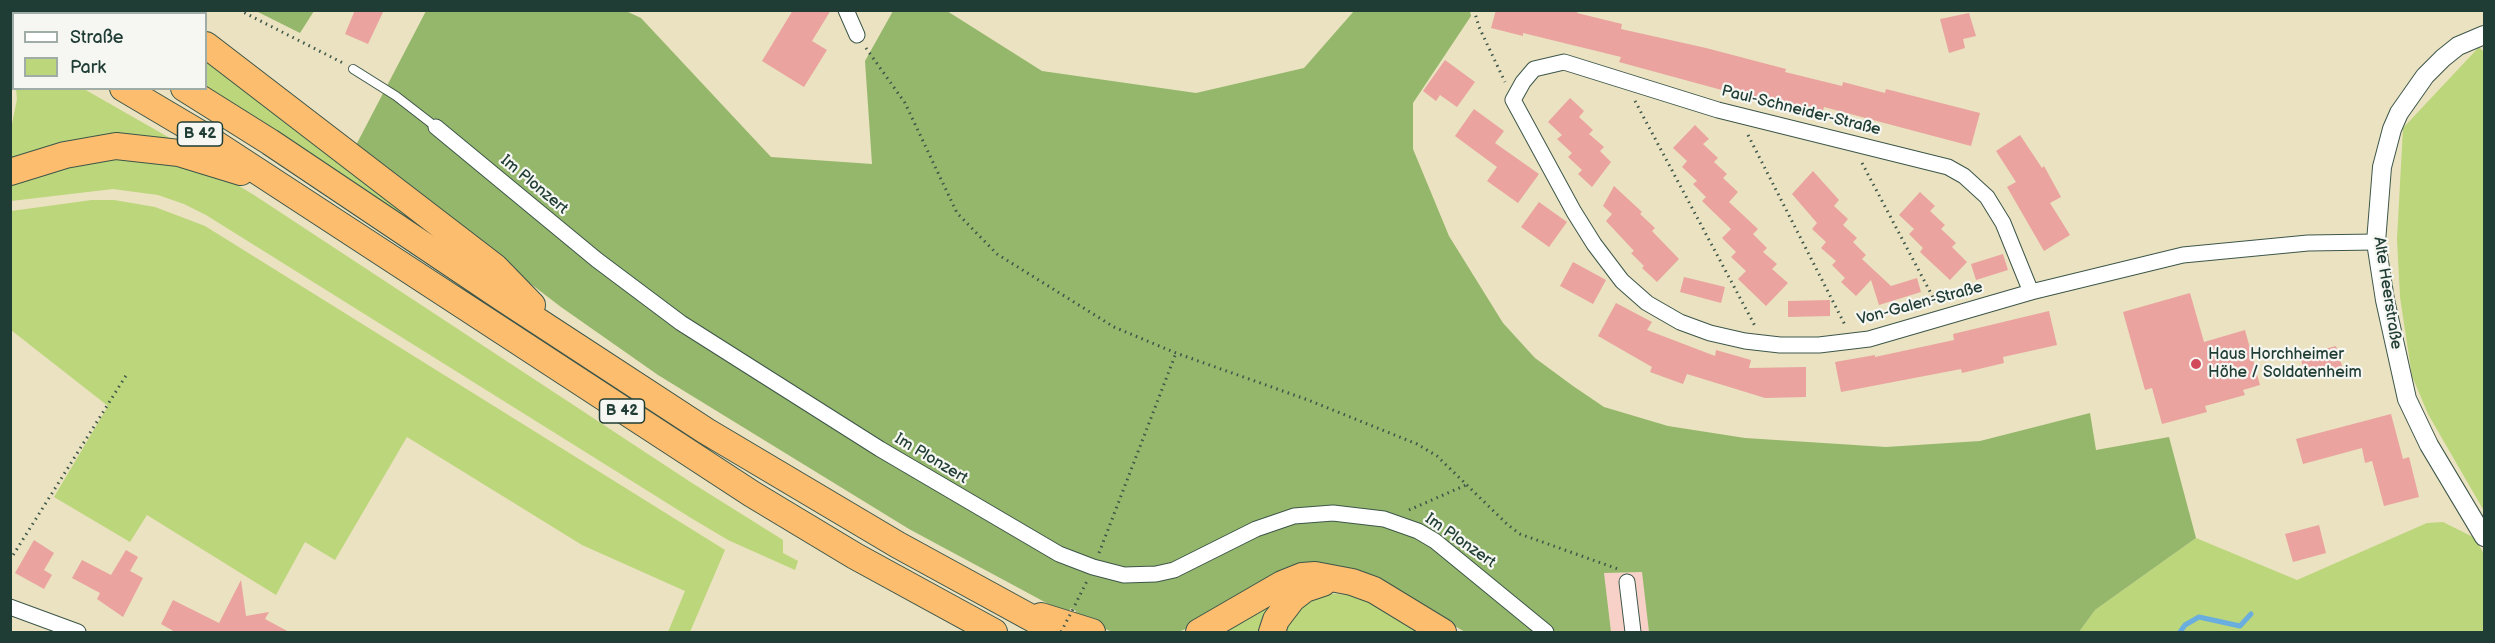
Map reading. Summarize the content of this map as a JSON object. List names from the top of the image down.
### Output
{
  "streets": {
    "highway": ["B 42"],
    "street": [
      "Paul-Schneider-Straße",
      "Im Plonzert",
      "Alte Heerstraße",
      "Von-Galen-Straße"
    ]
  },
  "crossings": [
    ["Paul-Schneider-Straße", "Von-Galen-Straße"],
    ["Alte Heerstraße", "Von-Galen-Straße"]
  ],
  "places": ["Haus Horchheimer Höhe / Soldatenheim"],
  "legend": ["Straße", "Park"]
}
